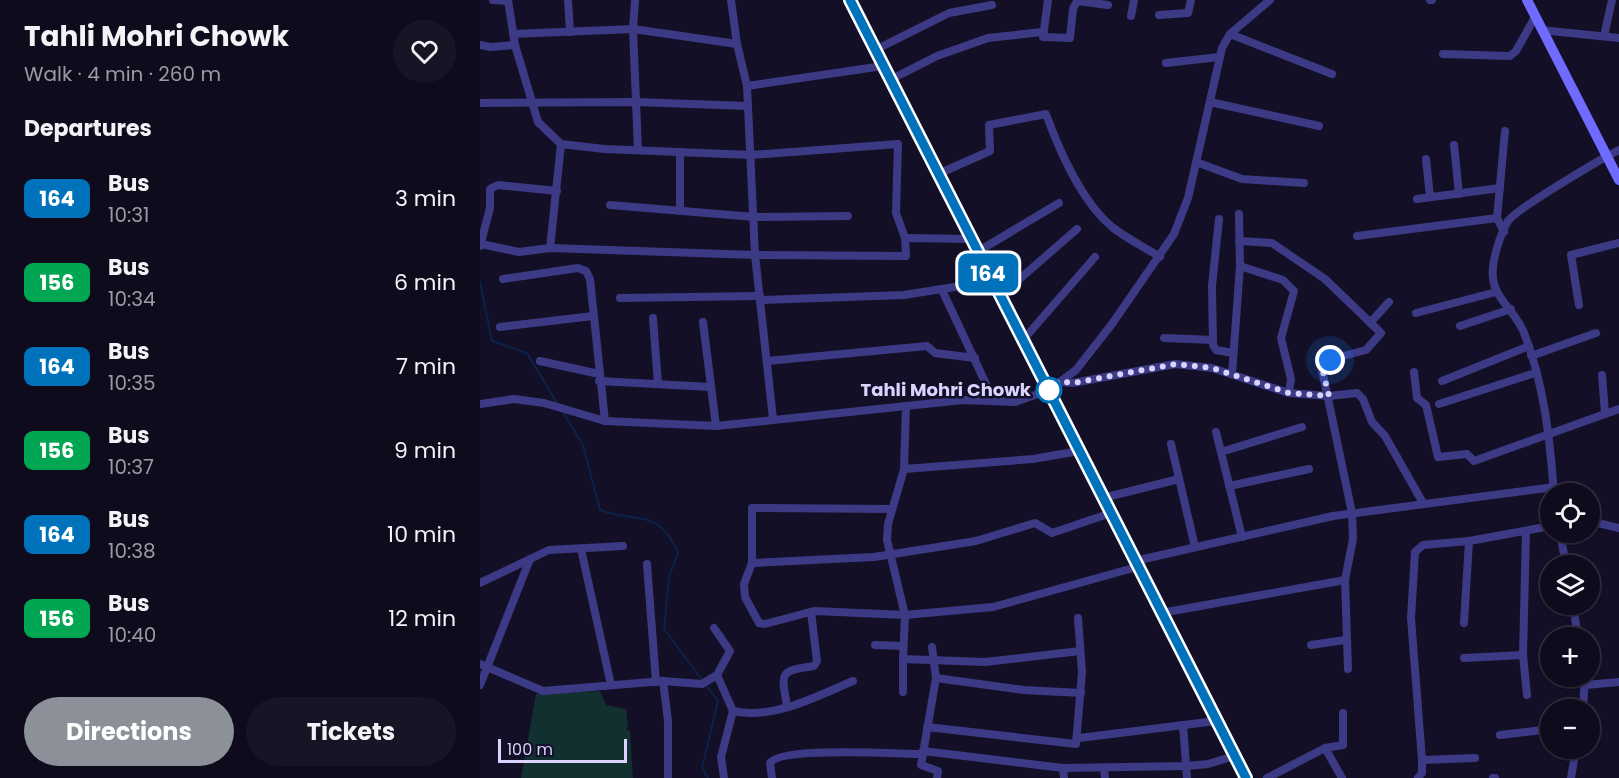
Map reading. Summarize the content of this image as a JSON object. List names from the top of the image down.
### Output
{
  "places": ["Tahli Mohri Chowk"],
  "lines": ["bus line 164"],
  "scale_bar": "100 m",
  "page": {
    "heading": [
      ["Tahli Mohri Chowk", "Walk · 4 min · 260 m"],
      "Departures"
    ],
    "on_map": "164",
    "list": [
      {
        "mark": "164",
        "name": "Bus",
        "note": "10:31",
        "value": "3 min"
      },
      {
        "mark": "156",
        "name": "Bus",
        "note": "10:34",
        "value": "6 min"
      },
      {
        "mark": "164",
        "name": "Bus",
        "note": "10:35",
        "value": "7 min"
      },
      {
        "mark": "156",
        "name": "Bus",
        "note": "10:37",
        "value": "9 min"
      },
      {
        "mark": "164",
        "name": "Bus",
        "note": "10:38",
        "value": "10 min"
      },
      {
        "mark": "156",
        "name": "Bus",
        "note": "10:40",
        "value": "12 min"
      }
    ],
    "map_buttons": ["+", "−"],
    "buttons": ["Directions", "Tickets"],
    "scale": "100 m"
  }
}
